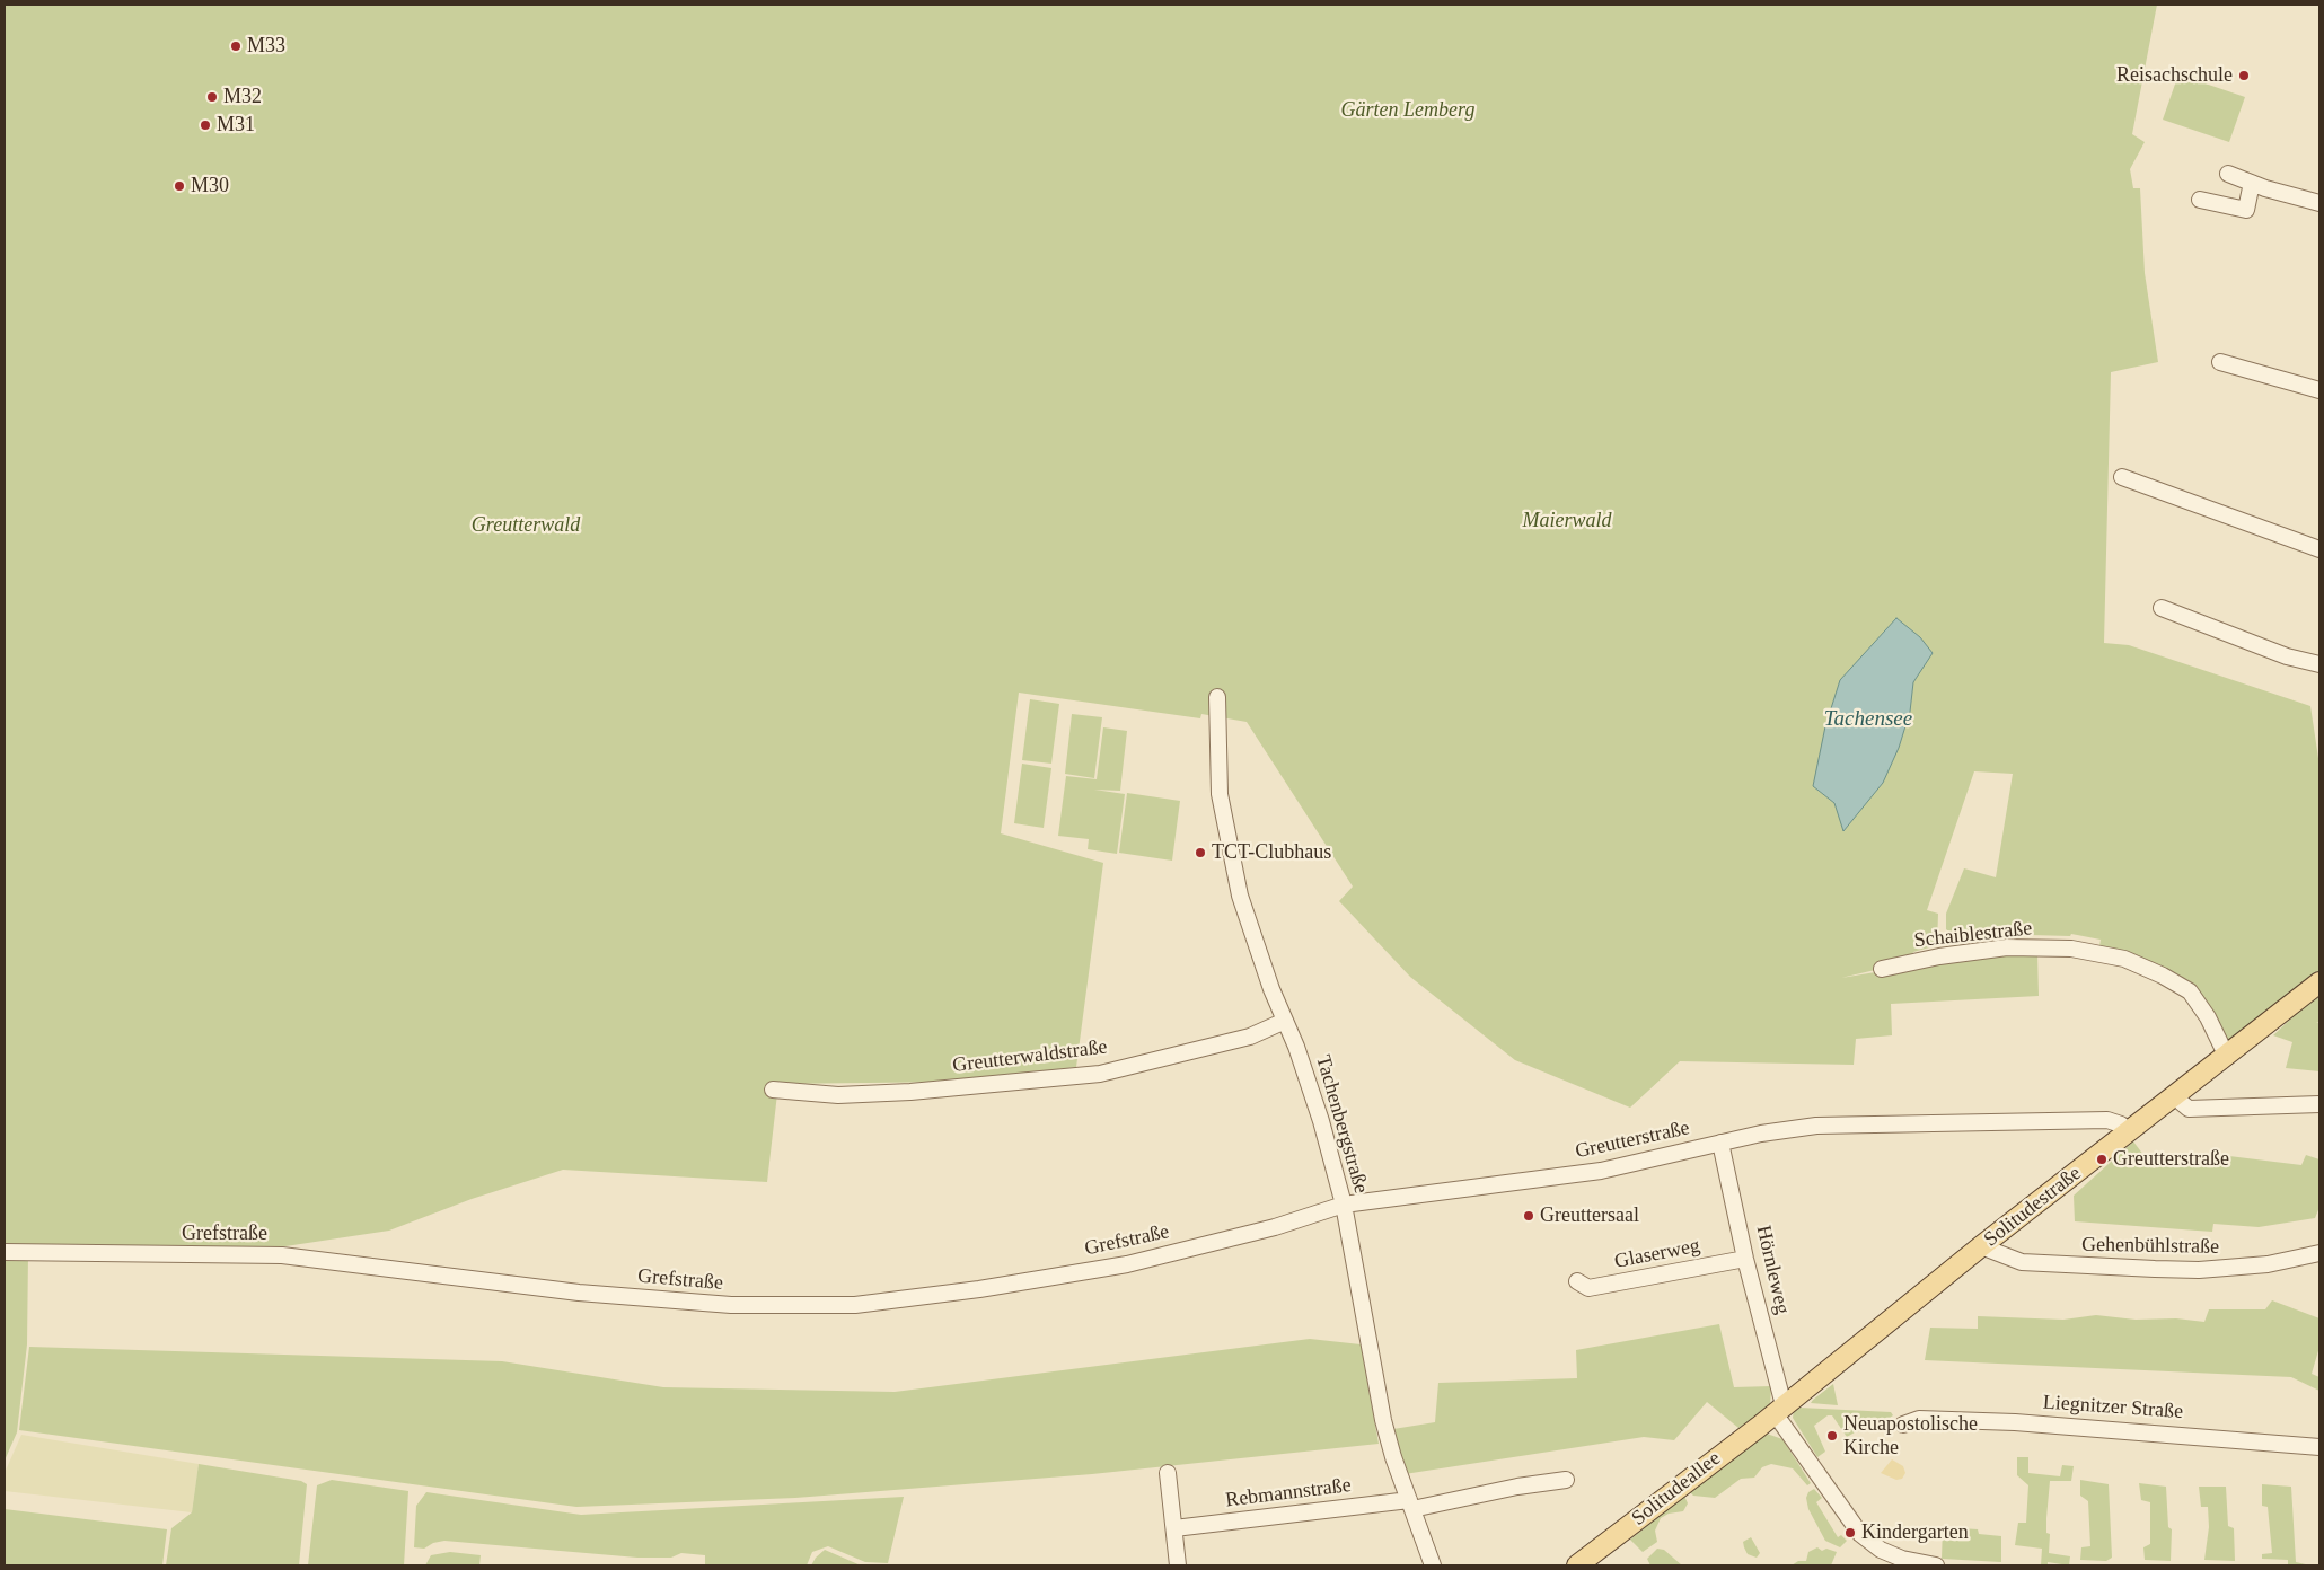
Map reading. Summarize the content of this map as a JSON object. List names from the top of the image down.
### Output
{
  "streets": {
    "main road": ["Solitudestraße", "Solitudeallee"],
    "street": [
      "Schaiblestraße",
      "Greutterwaldstraße",
      "Tachenbergstraße",
      "Greutterstraße",
      "Grefstraße",
      "Gehenbühlstraße",
      "Glaserweg",
      "Hörnleweg",
      "Liegnitzer Straße",
      "Rebmannstraße"
    ]
  },
  "crossings": [
    ["Schaiblestraße", "Solitudestraße"],
    ["Greutterwaldstraße", "Tachenbergstraße"],
    ["Tachenbergstraße", "Greutterstraße"],
    ["Tachenbergstraße", "Grefstraße"],
    ["Tachenbergstraße", "Rebmannstraße"],
    ["Greutterstraße", "Solitudestraße"],
    ["Greutterstraße", "Grefstraße"],
    ["Greutterstraße", "Hörnleweg"],
    ["Solitudestraße", "Gehenbühlstraße"],
    ["Solitudestraße", "Hörnleweg"],
    ["Solitudestraße", "Solitudeallee"],
    ["Glaserweg", "Hörnleweg"],
    ["Hörnleweg", "Solitudeallee"]
  ],
  "water": ["Tachensee"],
  "parks": ["Gärten Lemberg", "Maierwald", "Greutterwald"],
  "places": [
    "M33",
    "Reisachschule",
    "M32",
    "M31",
    "M30",
    "TCT-Clubhaus",
    "Greutterstraße",
    "Greuttersaal",
    "Neuapostolische Kirche",
    "Kindergarten"
  ]
}
